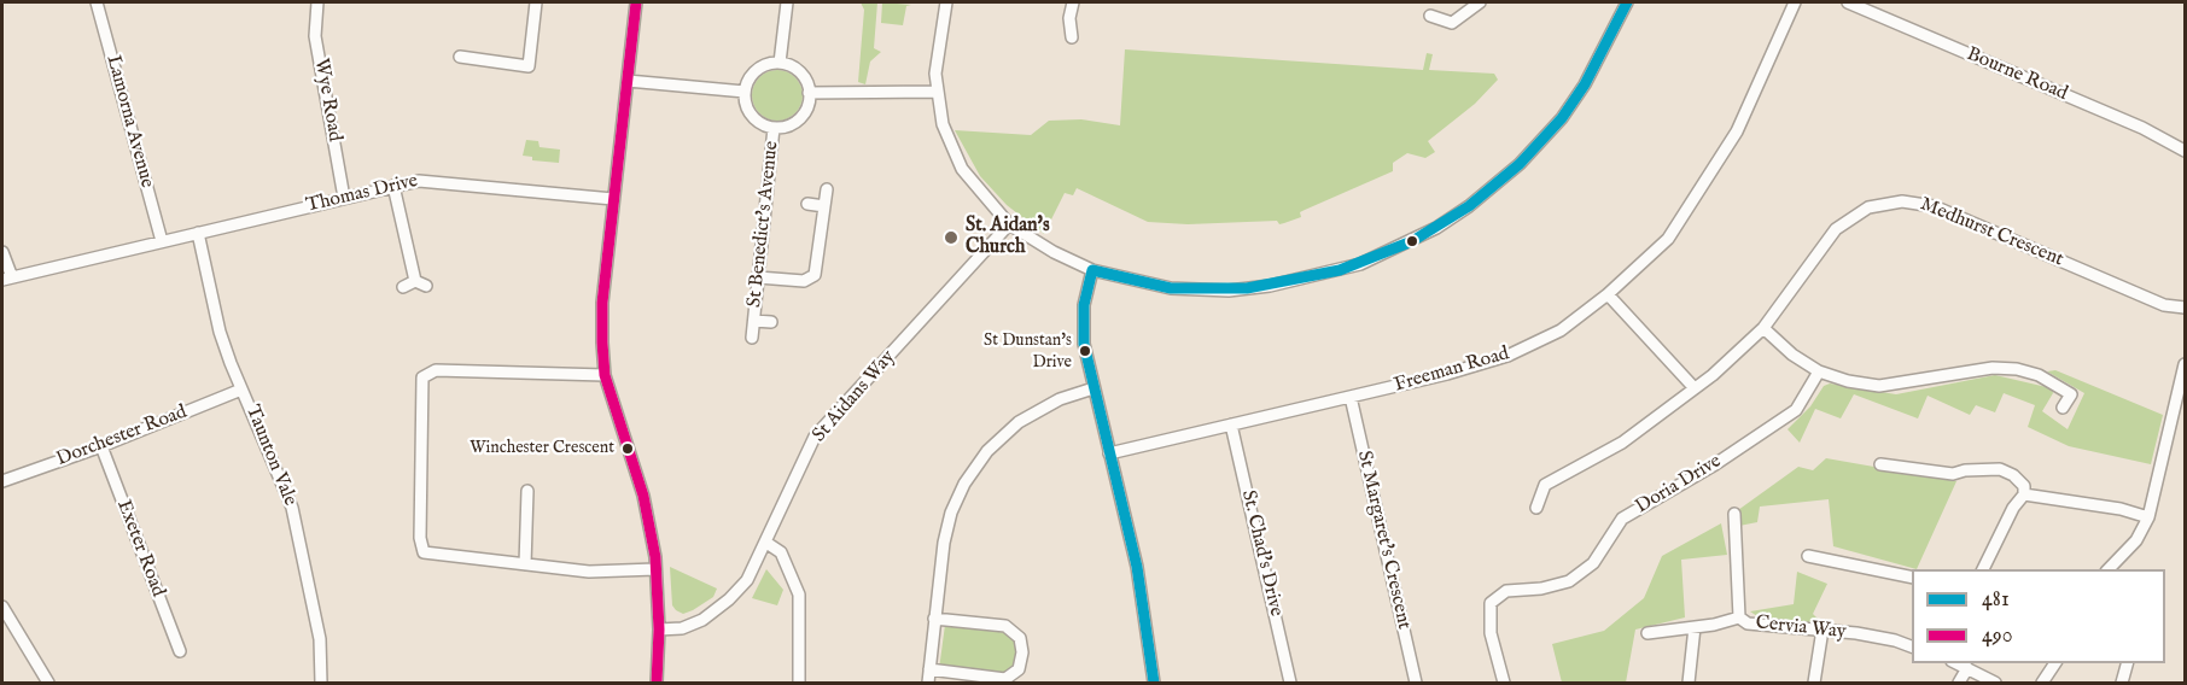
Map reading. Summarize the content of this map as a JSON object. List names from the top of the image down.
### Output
{
  "streets": {
    "street": [
      "Bourne Road",
      "Wye Road",
      "Lamorna Avenue",
      "Thomas Drive",
      "St Benedict's Avenue",
      "Medhurst Crescent",
      "Freeman Road",
      "St Aidans Way",
      "Dorchester Road",
      "Taunton Vale",
      "Doria Drive",
      "St Margaret's Crescent",
      "Exeter Road",
      "St. Chad's Drive",
      "Cervia Way"
    ]
  },
  "crossings": [
    ["Wye Road", "Thomas Drive"],
    ["Thomas Drive", "Taunton Vale"],
    ["Freeman Road", "St Margaret's Crescent"],
    ["Freeman Road", "St. Chad's Drive"],
    ["Dorchester Road", "Taunton Vale"],
    ["Dorchester Road", "Exeter Road"]
  ],
  "places": ["St. Aidan's Church", "St Dunstan's Drive", "Winchester Crescent"],
  "lines": ["transit line 481", "transit line 490"],
  "legend": ["481", "490"]
}
